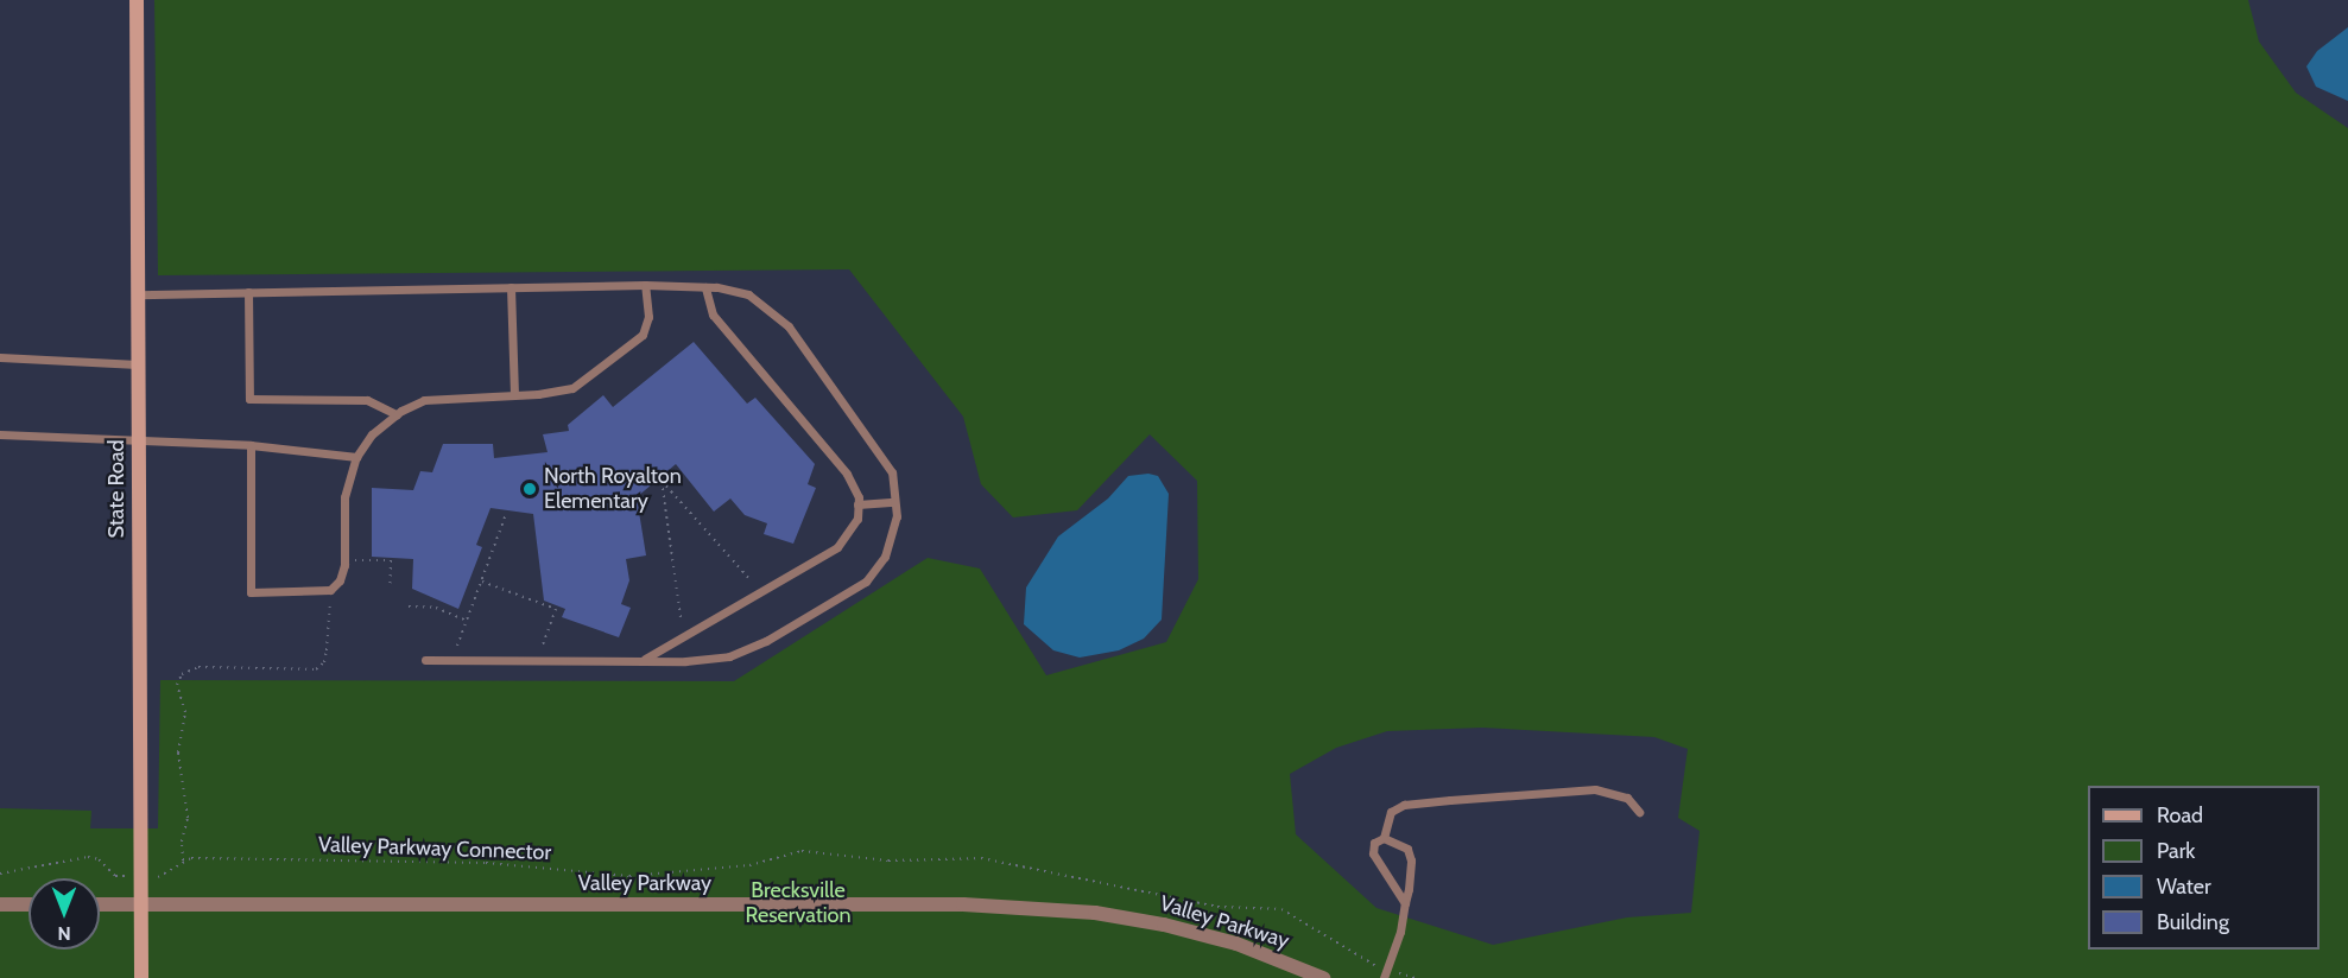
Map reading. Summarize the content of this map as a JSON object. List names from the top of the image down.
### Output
{
  "streets": {
    "main road": ["State Road"],
    "street": ["Valley Parkway"],
    "path": ["Valley Parkway Connector"]
  },
  "crossings": [
    ["State Road", "Valley Parkway"]
  ],
  "parks": ["Brecksville Reservation"],
  "places": ["North Royalton Elementary"],
  "legend": [
    "Road",
    "Park",
    "Water",
    "Building"
  ],
  "north": "bottom"
}
